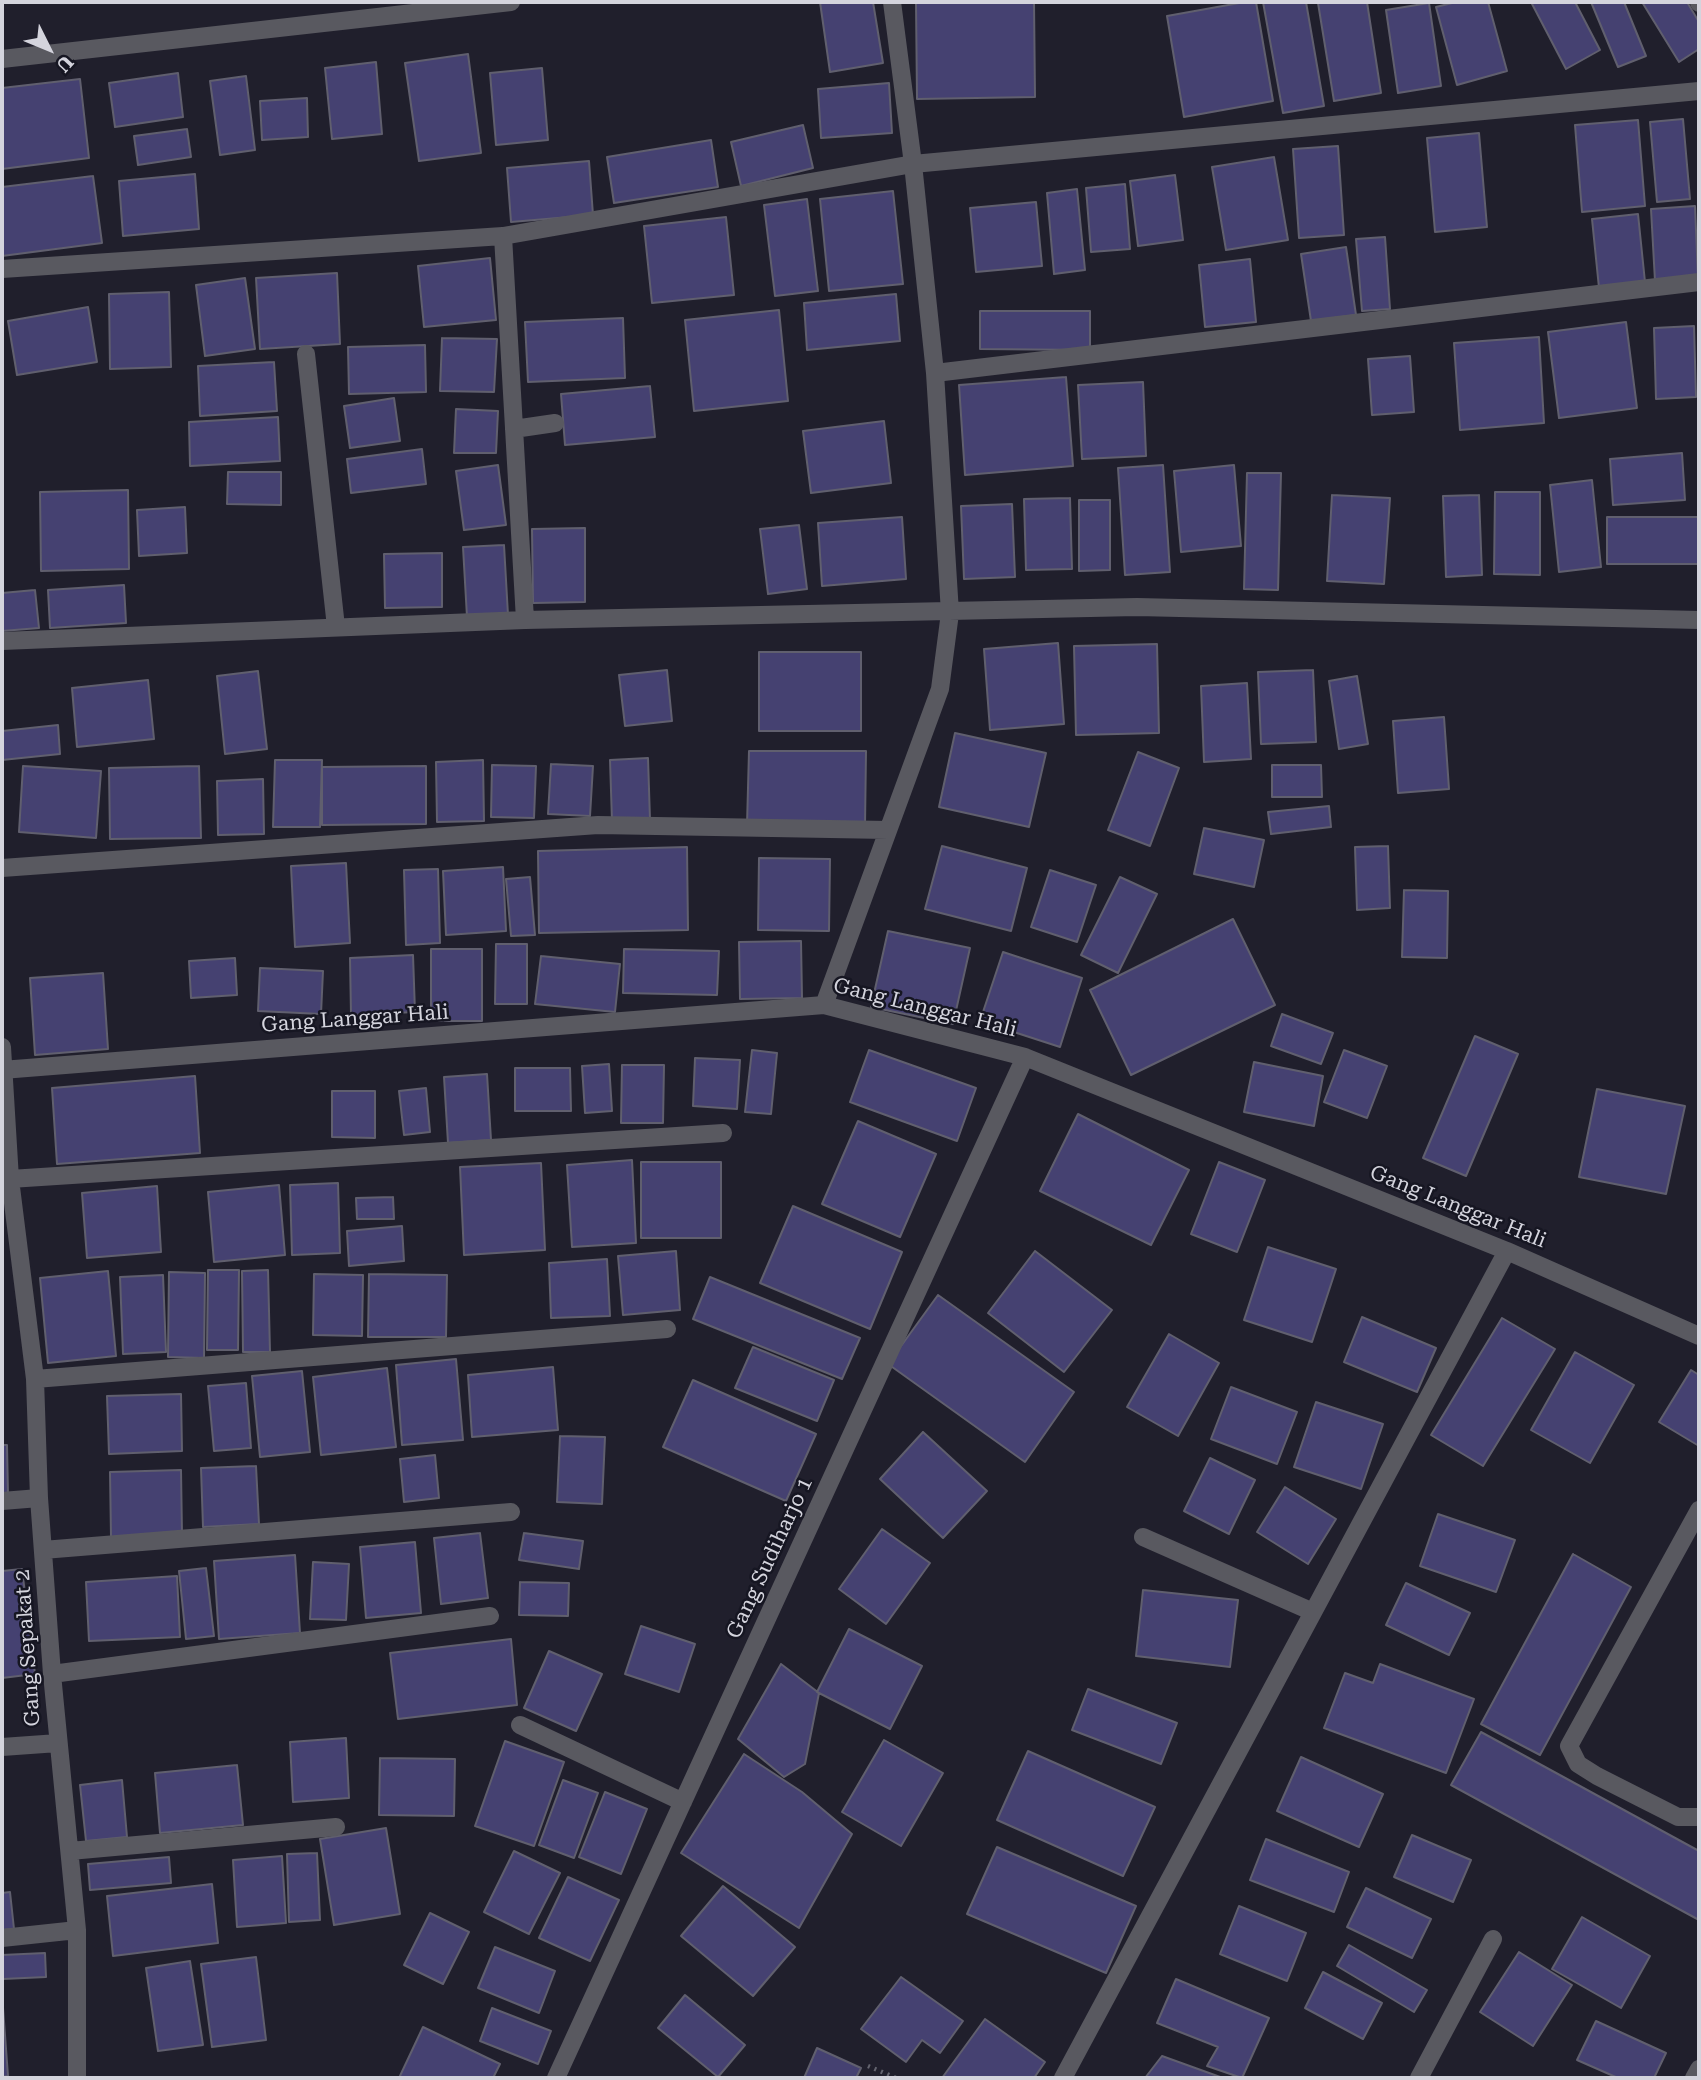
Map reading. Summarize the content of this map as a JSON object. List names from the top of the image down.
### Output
{
  "streets": {
    "street": ["Gang Langgar Hali", "Gang Sudiharjo 1", "Gang Sepakat 2"]
  },
  "crossings": [
    ["Gang Langgar Hali", "Gang Sudiharjo 1"],
    ["Gang Langgar Hali", "Gang Sepakat 2"]
  ],
  "north": "bottom right"
}
